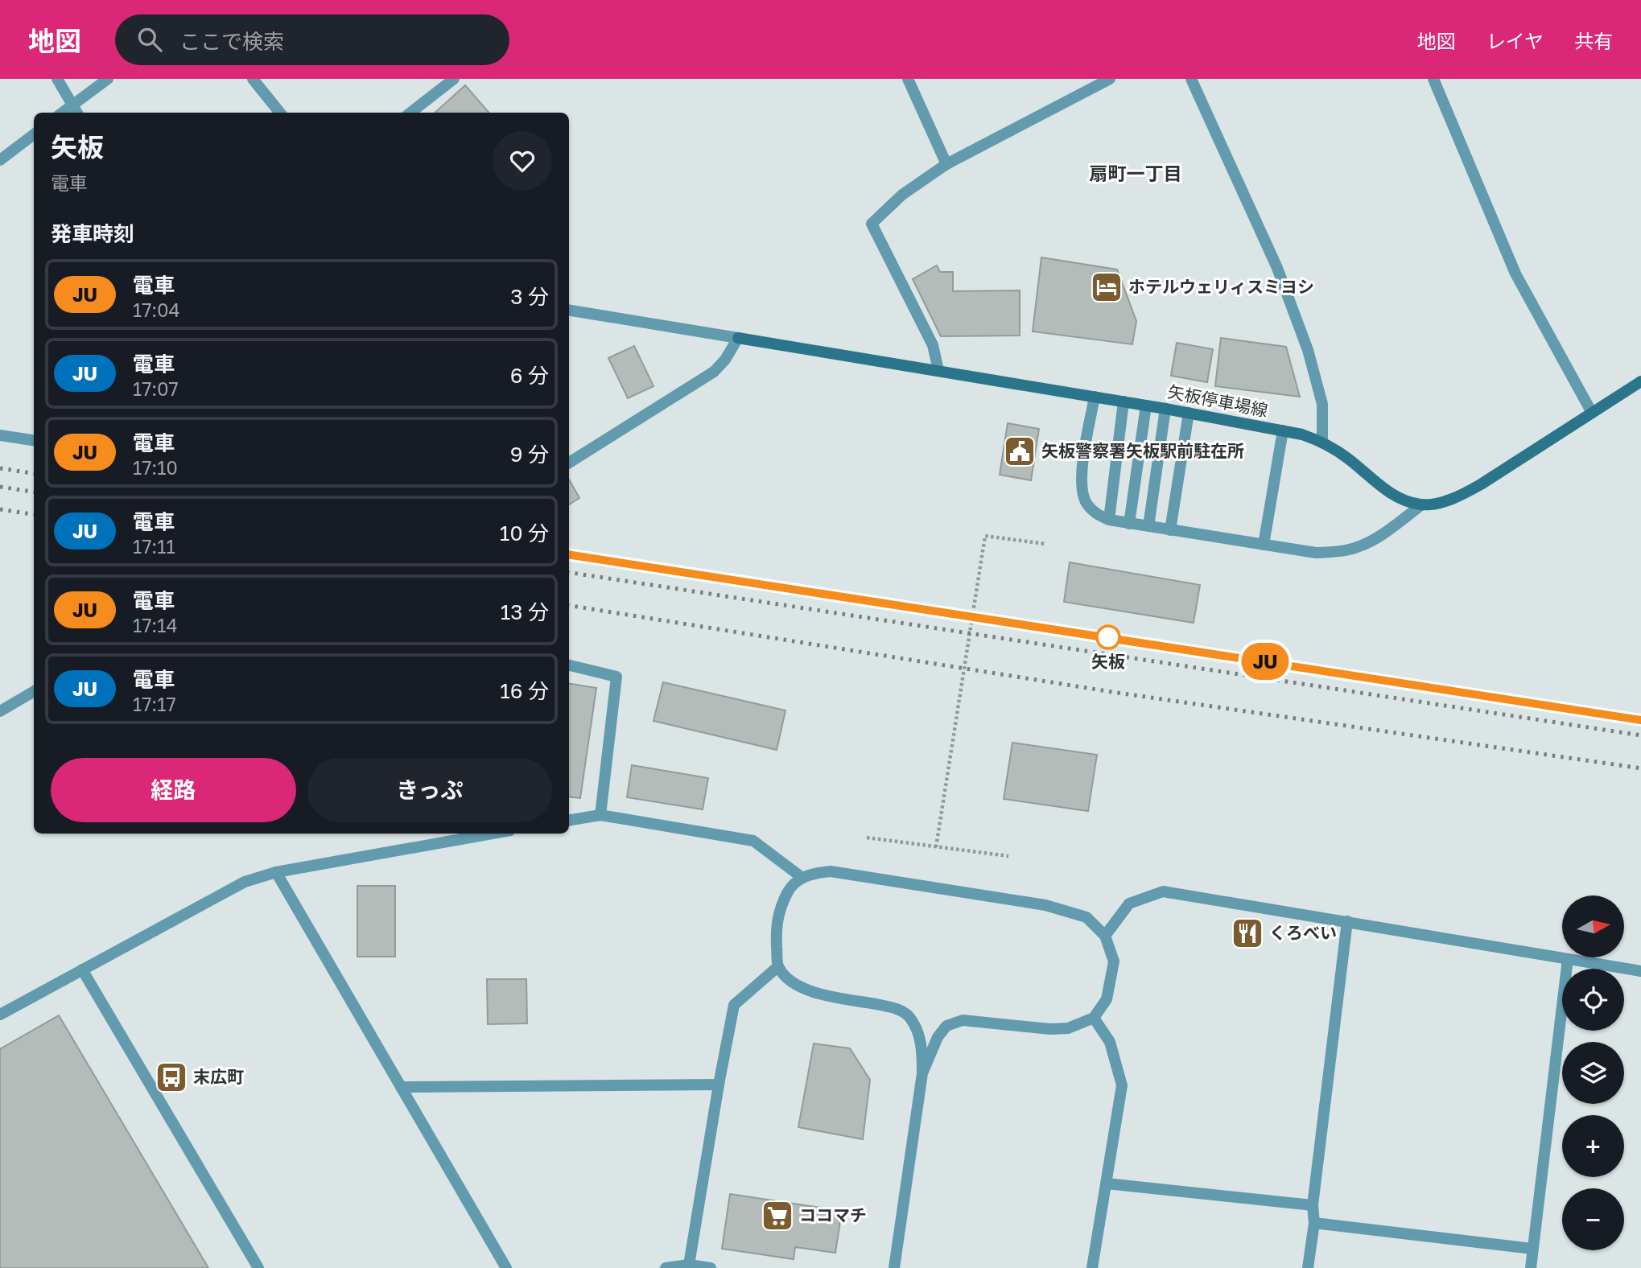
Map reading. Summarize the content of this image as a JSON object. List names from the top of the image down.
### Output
{
  "streets": {
    "main road": ["矢板停車場線"]
  },
  "districts": ["扇町一丁目"],
  "places": {
    "hotel": ["ホテルウェリィスミヨシ"],
    "public building": ["矢板警察署矢板駅前駐在所"],
    "other": ["矢板"],
    "restaurant": ["くろべい"],
    "bus stop": ["末広町"],
    "supermarket": ["ココマチ"]
  },
  "north": "right",
  "page": {
    "header": "地図",
    "search": "ここで検索",
    "nav": ["地図", "レイヤ", "共有"],
    "on_map": "JU",
    "heading": [
      ["矢板", "電車"],
      "発車時刻"
    ],
    "list": [
      {
        "mark": "JU",
        "name": "電車",
        "note": "17:04",
        "value": "3 分"
      },
      {
        "mark": "JU",
        "name": "電車",
        "note": "17:07",
        "value": "6 分"
      },
      {
        "mark": "JU",
        "name": "電車",
        "note": "17:10",
        "value": "9 分"
      },
      {
        "mark": "JU",
        "name": "電車",
        "note": "17:11",
        "value": "10 分"
      },
      {
        "mark": "JU",
        "name": "電車",
        "note": "17:14",
        "value": "13 分"
      },
      {
        "mark": "JU",
        "name": "電車",
        "note": "17:17",
        "value": "16 分"
      }
    ],
    "buttons": ["経路", "きっぷ"],
    "map_buttons": ["+", "−"]
  }
}
